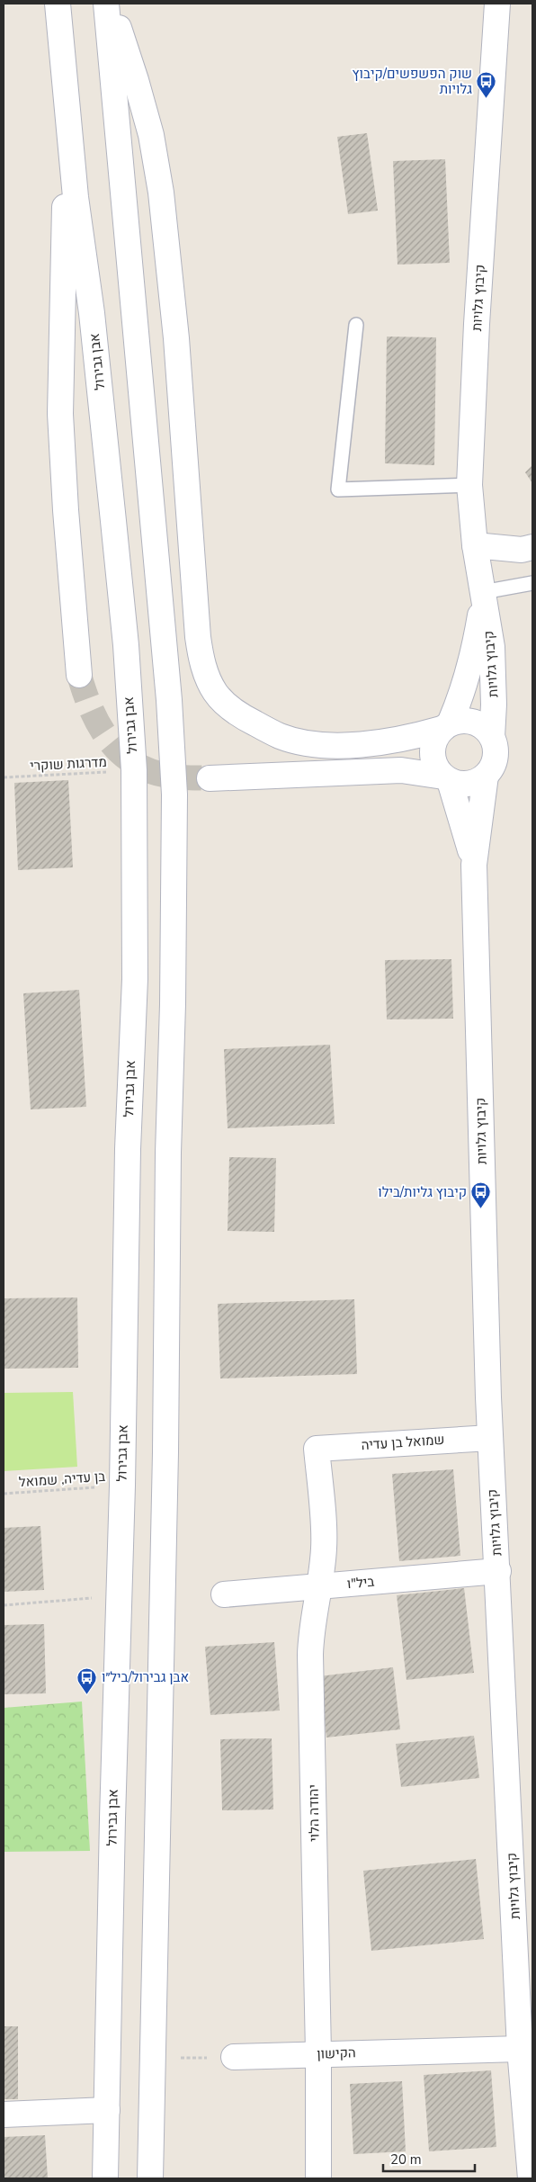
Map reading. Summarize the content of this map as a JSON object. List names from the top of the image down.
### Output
{
  "streets": {
    "street": [
      "קיבוץ גלויות",
      "אבן גבירול",
      "שמואל בן עדיה",
      "ביל\"ו",
      "יהודה הלוי",
      "הקישון"
    ],
    "path": ["מדרגות שוקרי", "בן עדיה, שמואל"]
  },
  "crossings": [
    ["קיבוץ גלויות", "שמואל בן עדיה"],
    ["קיבוץ גלויות", "ביל\"ו"],
    ["קיבוץ גלויות", "הקישון"],
    ["אבן גבירול", "מדרגות שוקרי"],
    ["אבן גבירול", "בן עדיה, שמואל"],
    ["שמואל בן עדיה", "יהודה הלוי"],
    ["ביל\"ו", "יהודה הלוי"],
    ["יהודה הלוי", "הקישון"]
  ],
  "places": {
    "bus stop": ["שוק הפשפשים/קיבוץ גלויות", "קיבוץ גליות/בילו", "אבן גבירול/ביל״ו"]
  },
  "scale_bar": "20 m"
}
